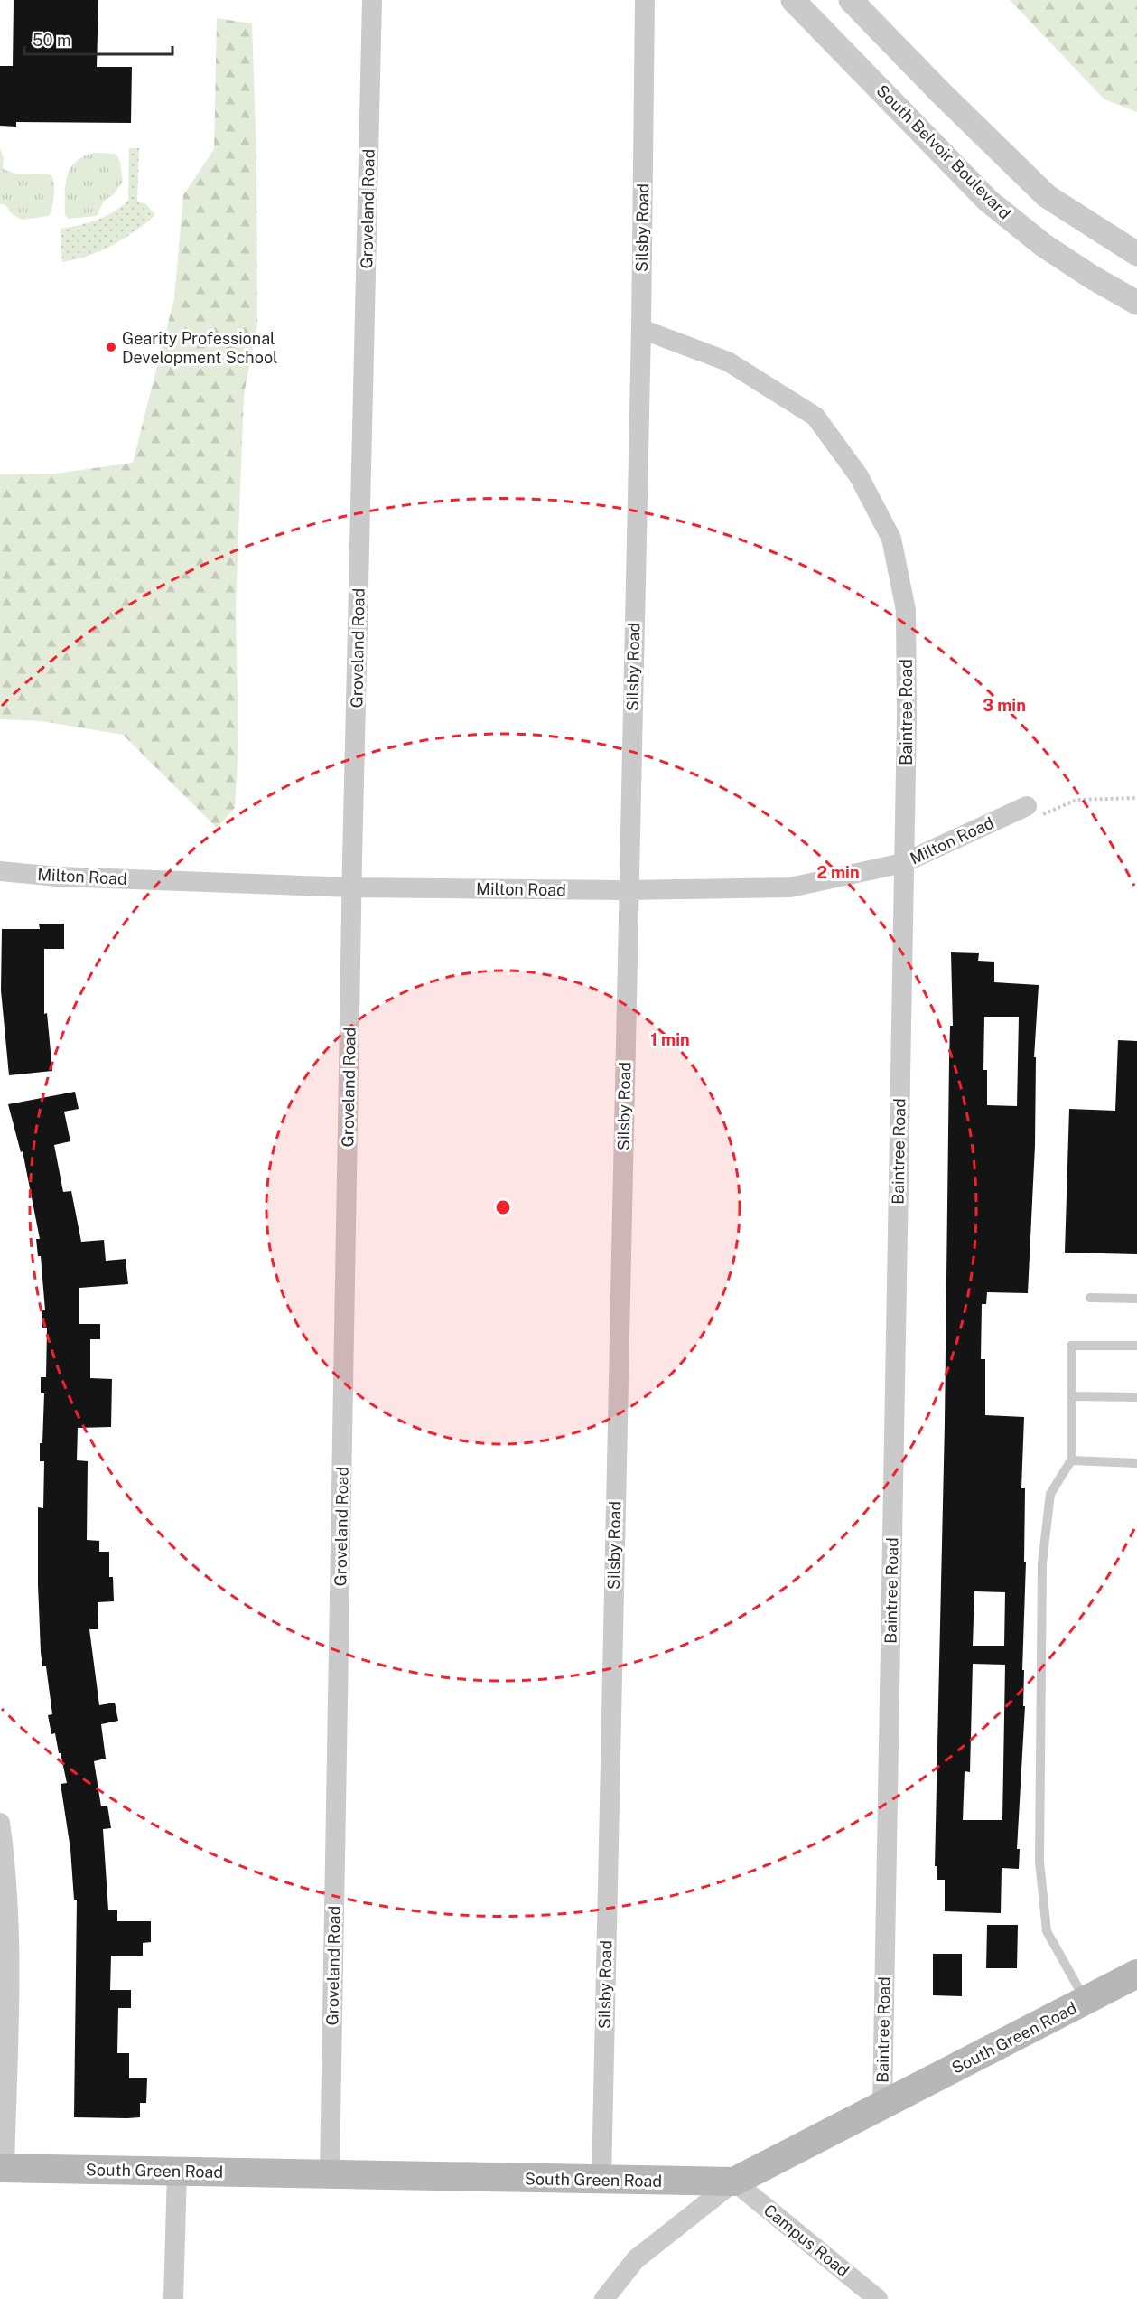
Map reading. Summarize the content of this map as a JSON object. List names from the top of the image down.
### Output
{
  "streets": {
    "main road": ["South Green Road"],
    "street": [
      "South Belvoir Boulevard",
      "Groveland Road",
      "Silsby Road",
      "Baintree Road",
      "Milton Road",
      "Campus Road"
    ]
  },
  "crossings": [
    ["Groveland Road", "Milton Road"],
    ["Groveland Road", "South Green Road"],
    ["Silsby Road", "Baintree Road"],
    ["Silsby Road", "Milton Road"],
    ["Silsby Road", "South Green Road"],
    ["Baintree Road", "Milton Road"],
    ["Baintree Road", "South Green Road"],
    ["South Green Road", "Campus Road"]
  ],
  "places": ["Gearity Professional Development School"],
  "scale_bar": "50 m",
  "rings": ["3 min", "2 min", "1 min"]
}
